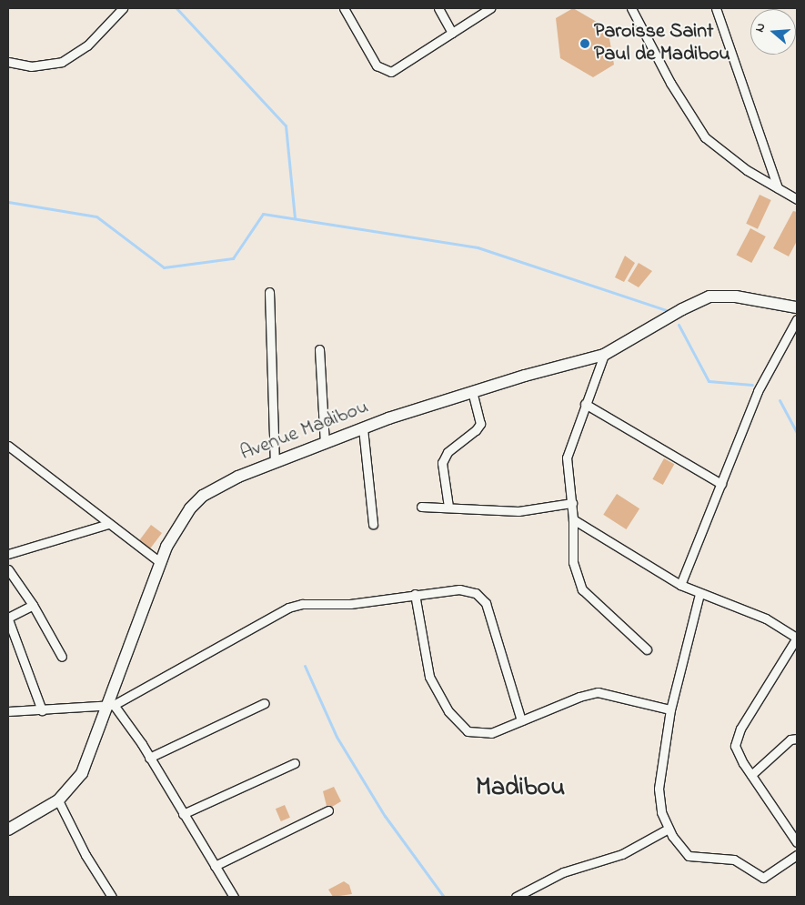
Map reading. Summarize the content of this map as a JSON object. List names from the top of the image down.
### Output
{
  "streets": {
    "street": ["Avenue Madibou"]
  },
  "districts": ["Madibou"],
  "places": ["Paroisse Saint Paul de Madibou"],
  "north": "left"
}
